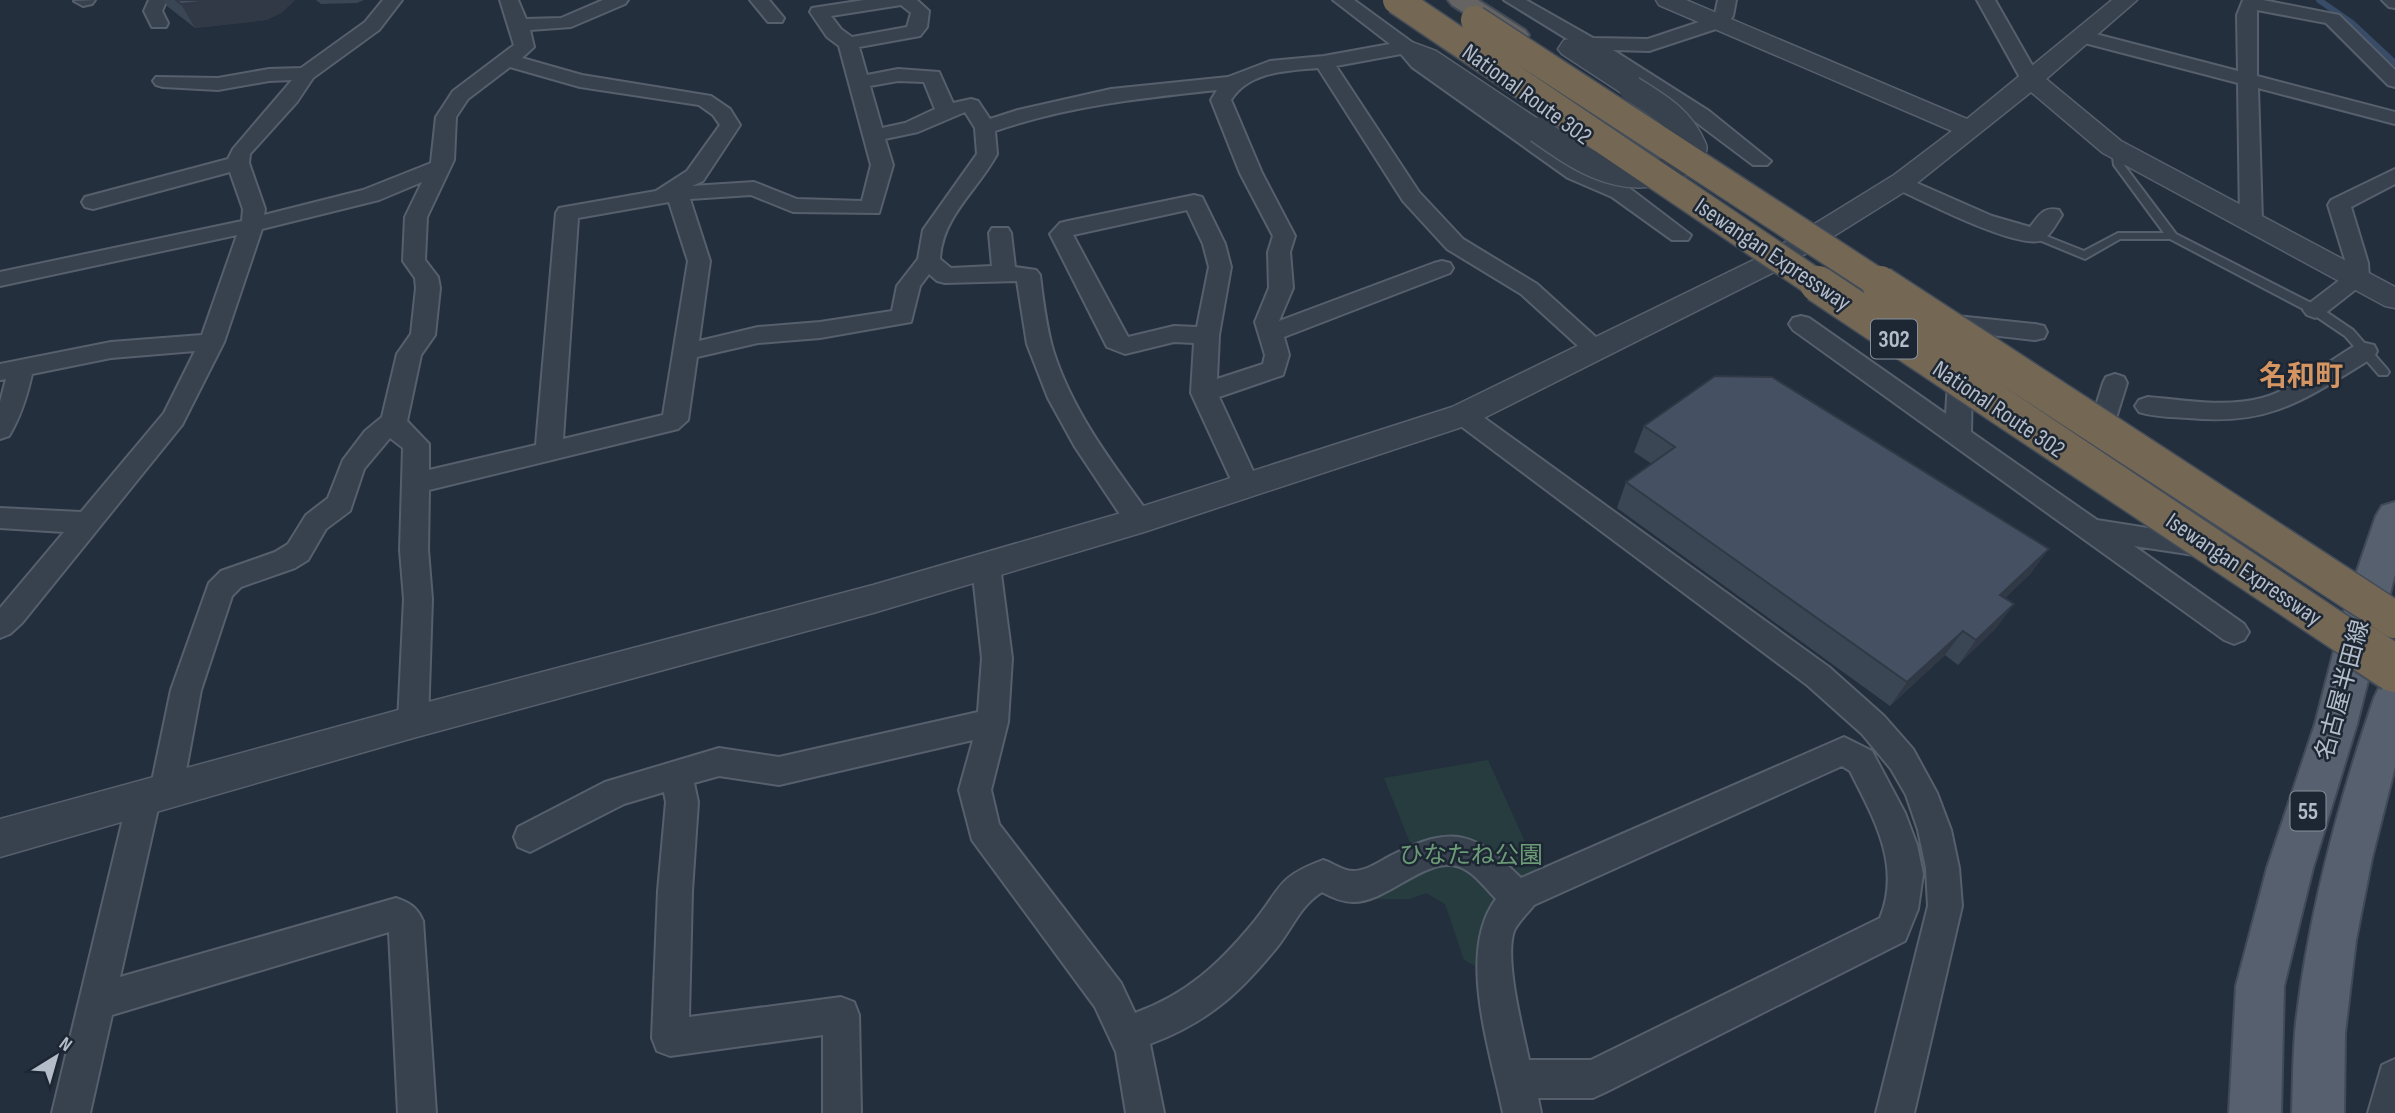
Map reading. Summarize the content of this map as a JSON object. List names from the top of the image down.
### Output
{
  "streets": {
    "highway": ["National Route 302", "Isewangan Expressway", "302"],
    "main road": ["名古屋半田線", "55"]
  },
  "crossings": [
    ["National Route 302", "Isewangan Expressway"],
    ["National Route 302", "名古屋半田線"],
    ["Isewangan Expressway", "名古屋半田線"]
  ],
  "districts": ["名和町"],
  "parks": ["ひなたね公園"],
  "north": "top right"
}
